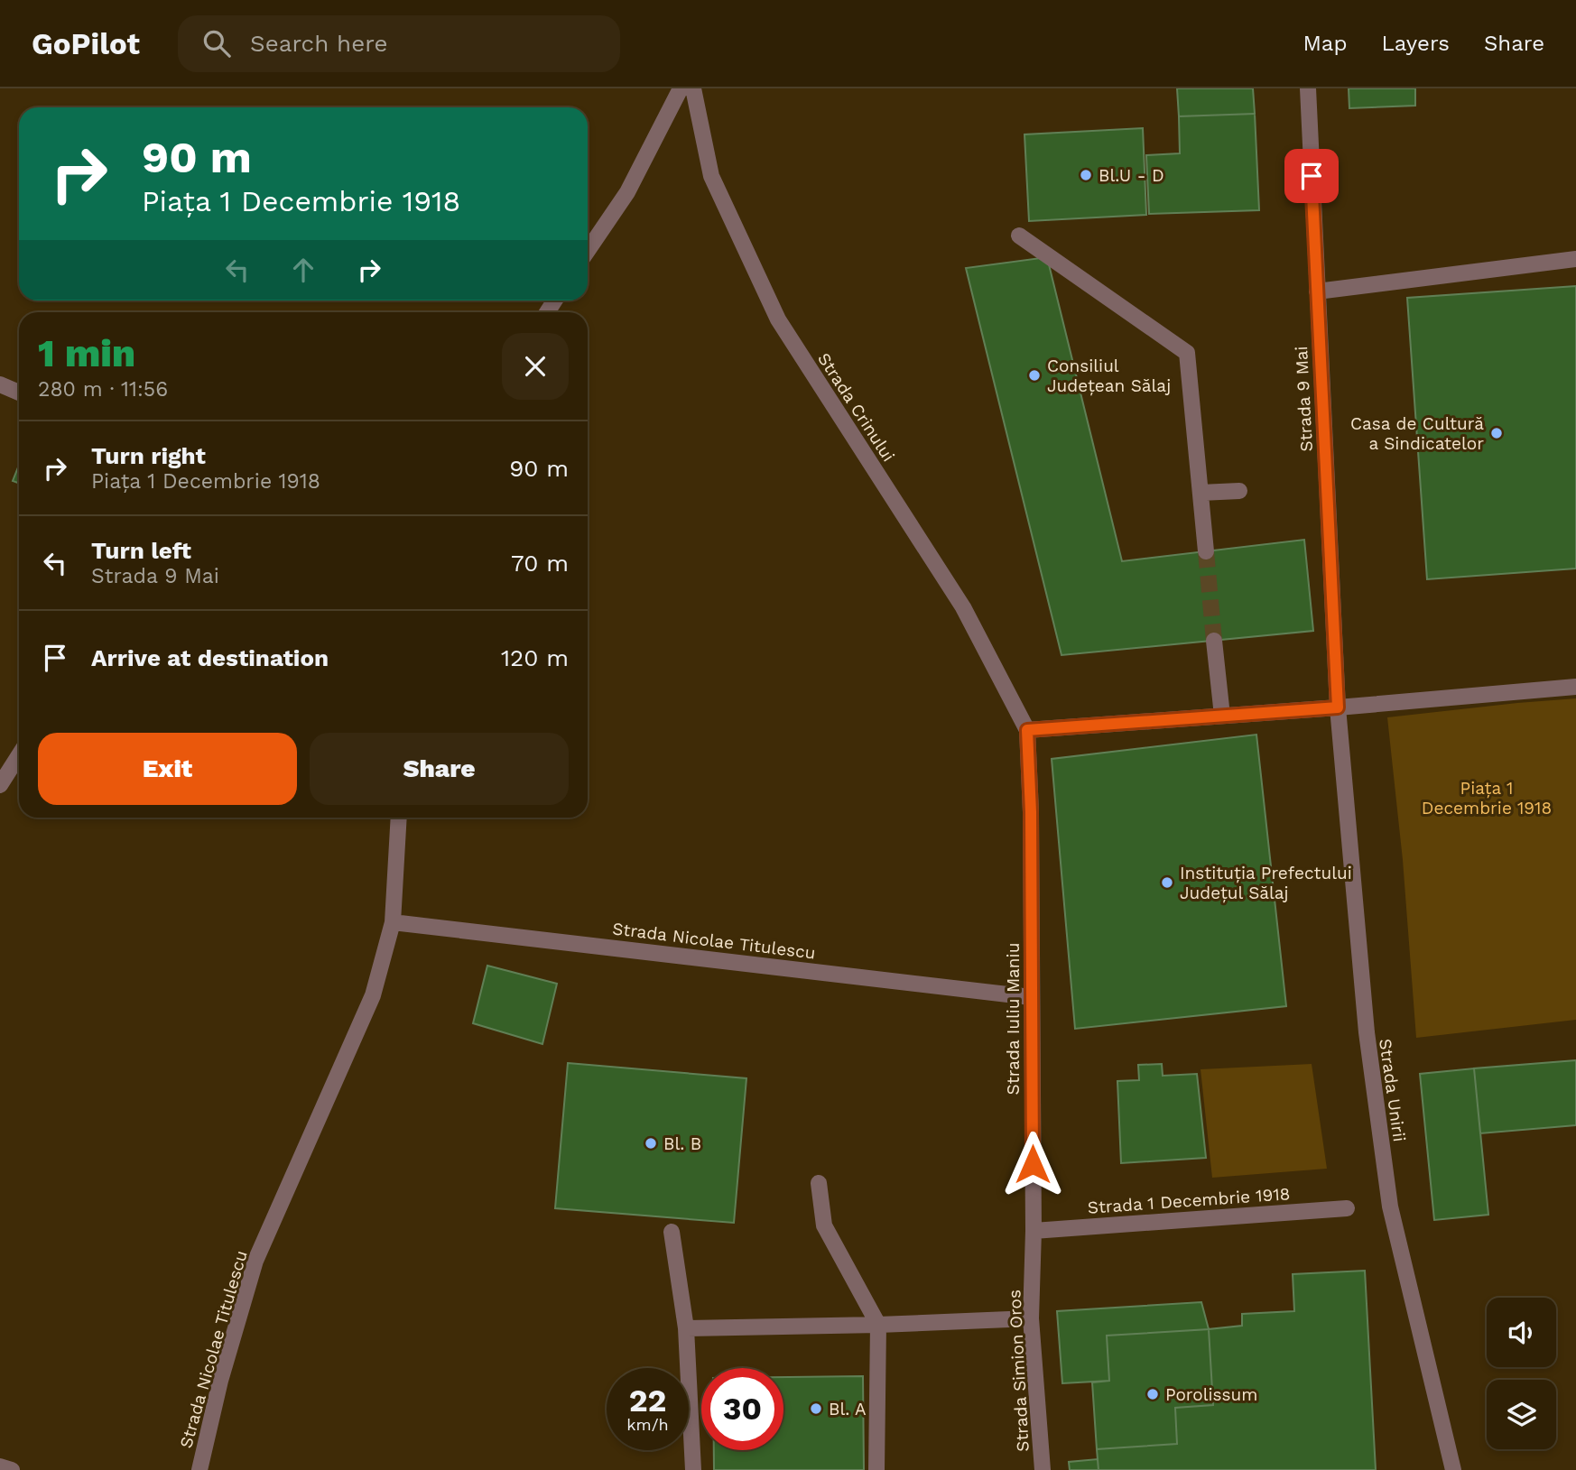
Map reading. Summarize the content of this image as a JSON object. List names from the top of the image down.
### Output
{
  "streets": {
    "street": [
      "Strada 9 Mai",
      "Strada Crinului",
      "Strada Nicolae Titulescu",
      "Strada Iuliu Maniu",
      "Strada Unirii",
      "Strada 1 Decembrie 1918",
      "Strada Simion Oros"
    ]
  },
  "crossings": [
    ["Strada 9 Mai", "Strada Unirii"],
    ["Strada Crinului", "Strada Iuliu Maniu"],
    ["Strada Nicolae Titulescu", "Strada Iuliu Maniu"],
    ["Strada Iuliu Maniu", "Strada 1 Decembrie 1918"],
    ["Strada Iuliu Maniu", "Strada Simion Oros"],
    ["Strada 1 Decembrie 1918", "Strada Simion Oros"]
  ],
  "parks": ["Piața 1 Decembrie 1918"],
  "places": [
    "Bl.U - D",
    "Consiliul Județean Sălaj",
    "Casa de Cultură a Sindicatelor",
    "Instituția Prefectului Județul Sălaj",
    "Bl. B",
    "Porolissum",
    "Bl. A"
  ],
  "page": {
    "header": "GoPilot",
    "search": "Search here",
    "nav": ["Map", "Layers", "Share"],
    "turn": ["90 m", "Piața 1 Decembrie 1918"],
    "heading": ["1 min", "280 m · 11:56"],
    "list": [
      {
        "name": "Turn right",
        "note": "Piața 1 Decembrie 1918",
        "value": "90 m"
      },
      {
        "name": "Turn left",
        "note": "Strada 9 Mai",
        "value": "70 m"
      },
      {
        "name": "Arrive at destination",
        "value": "120 m"
      }
    ],
    "buttons": ["Exit", "Share"],
    "speed": "22 km/h",
    "limit": "30"
  }
}
